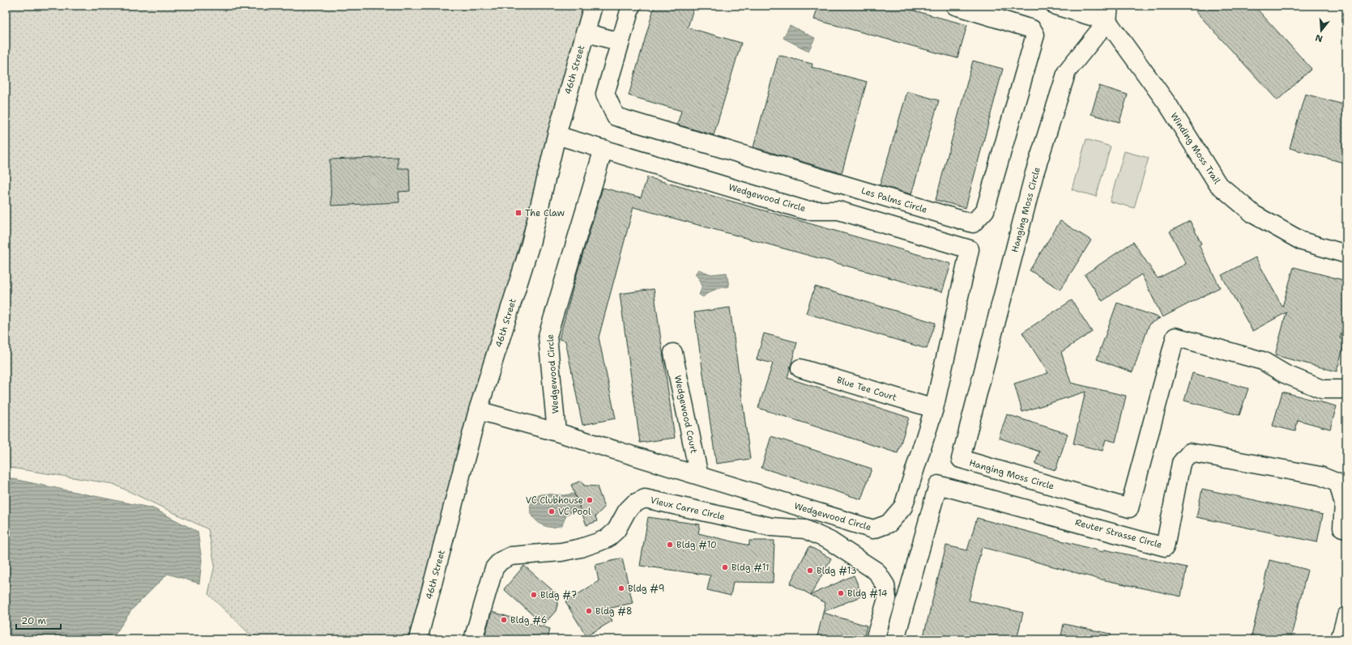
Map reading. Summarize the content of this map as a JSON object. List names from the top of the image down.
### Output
{
  "streets": {
    "street": [
      "46th Street",
      "Winding Moss Trail",
      "Wedgewood Circle",
      "Les Palms Circle",
      "Hanging Moss Circle",
      "Blue Tee Court",
      "Wedgewood Court",
      "Vieux Carre Circle",
      "Reuter Strasse Circle"
    ]
  },
  "crossings": [
    ["46th Street", "Wedgewood Circle"],
    ["Winding Moss Trail", "Hanging Moss Circle"],
    ["Wedgewood Circle", "Les Palms Circle"],
    ["Wedgewood Circle", "Blue Tee Court"],
    ["Wedgewood Circle", "Wedgewood Court"]
  ],
  "places": {
    "transit": ["The Claw"],
    "other": [
      "VC Clubhouse",
      "VC Pool",
      "Bldg #10",
      "Bldg #11",
      "Bldg #13",
      "Bldg #9",
      "Bldg #14",
      "Bldg #7",
      "Bldg #8",
      "Bldg #6"
    ]
  },
  "scale_bar": "20 m",
  "north": "bottom"
}
